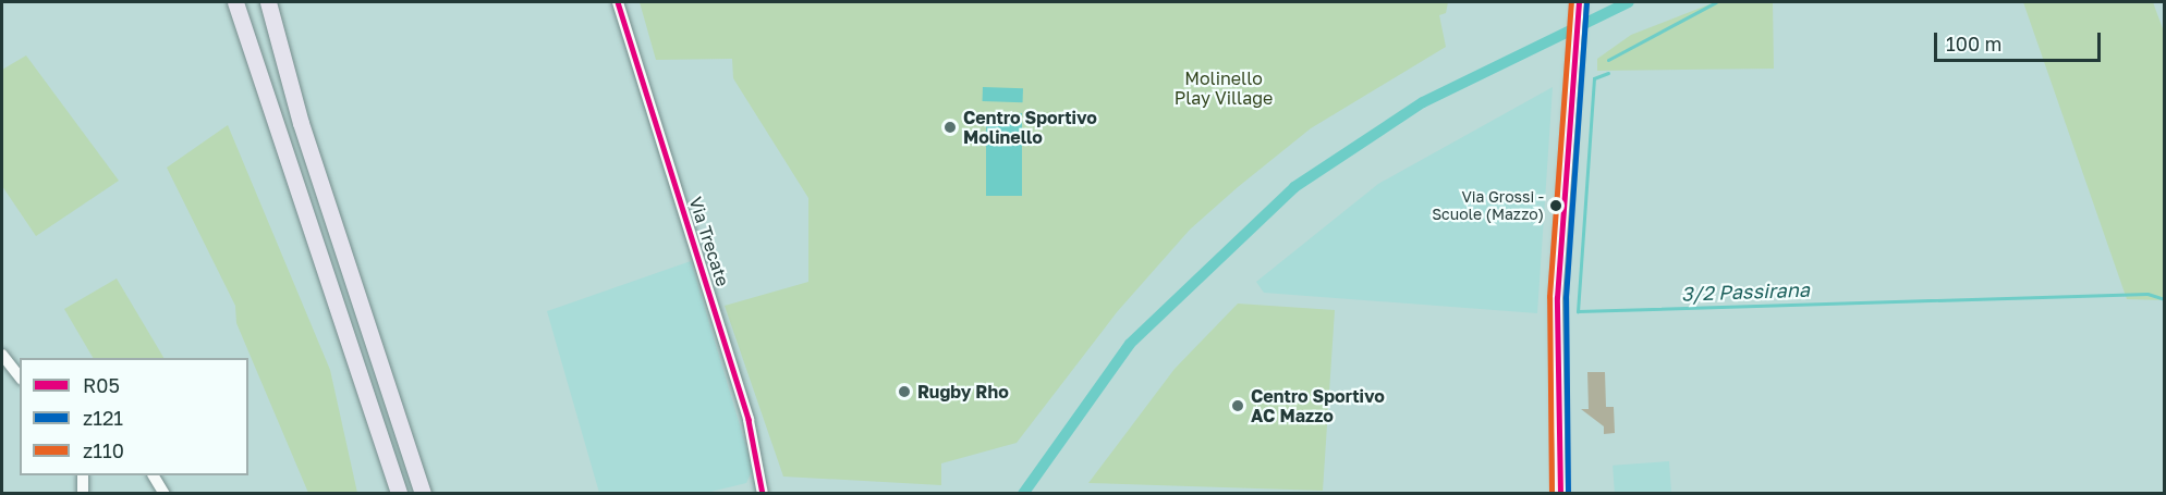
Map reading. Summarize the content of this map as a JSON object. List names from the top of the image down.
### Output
{
  "streets": {
    "street": ["Via Trecate"]
  },
  "water": ["3/2 Passirana"],
  "parks": ["Molinello Play Village"],
  "places": [
    "Centro Sportivo Molinello",
    "Via Grossi - Scuole (Mazzo)",
    "Rugby Rho",
    "Centro Sportivo AC Mazzo"
  ],
  "lines": ["transit line R05", "transit line z110", "transit line z121"],
  "legend": ["R05", "z121", "z110"],
  "scale_bar": "100 m"
}
